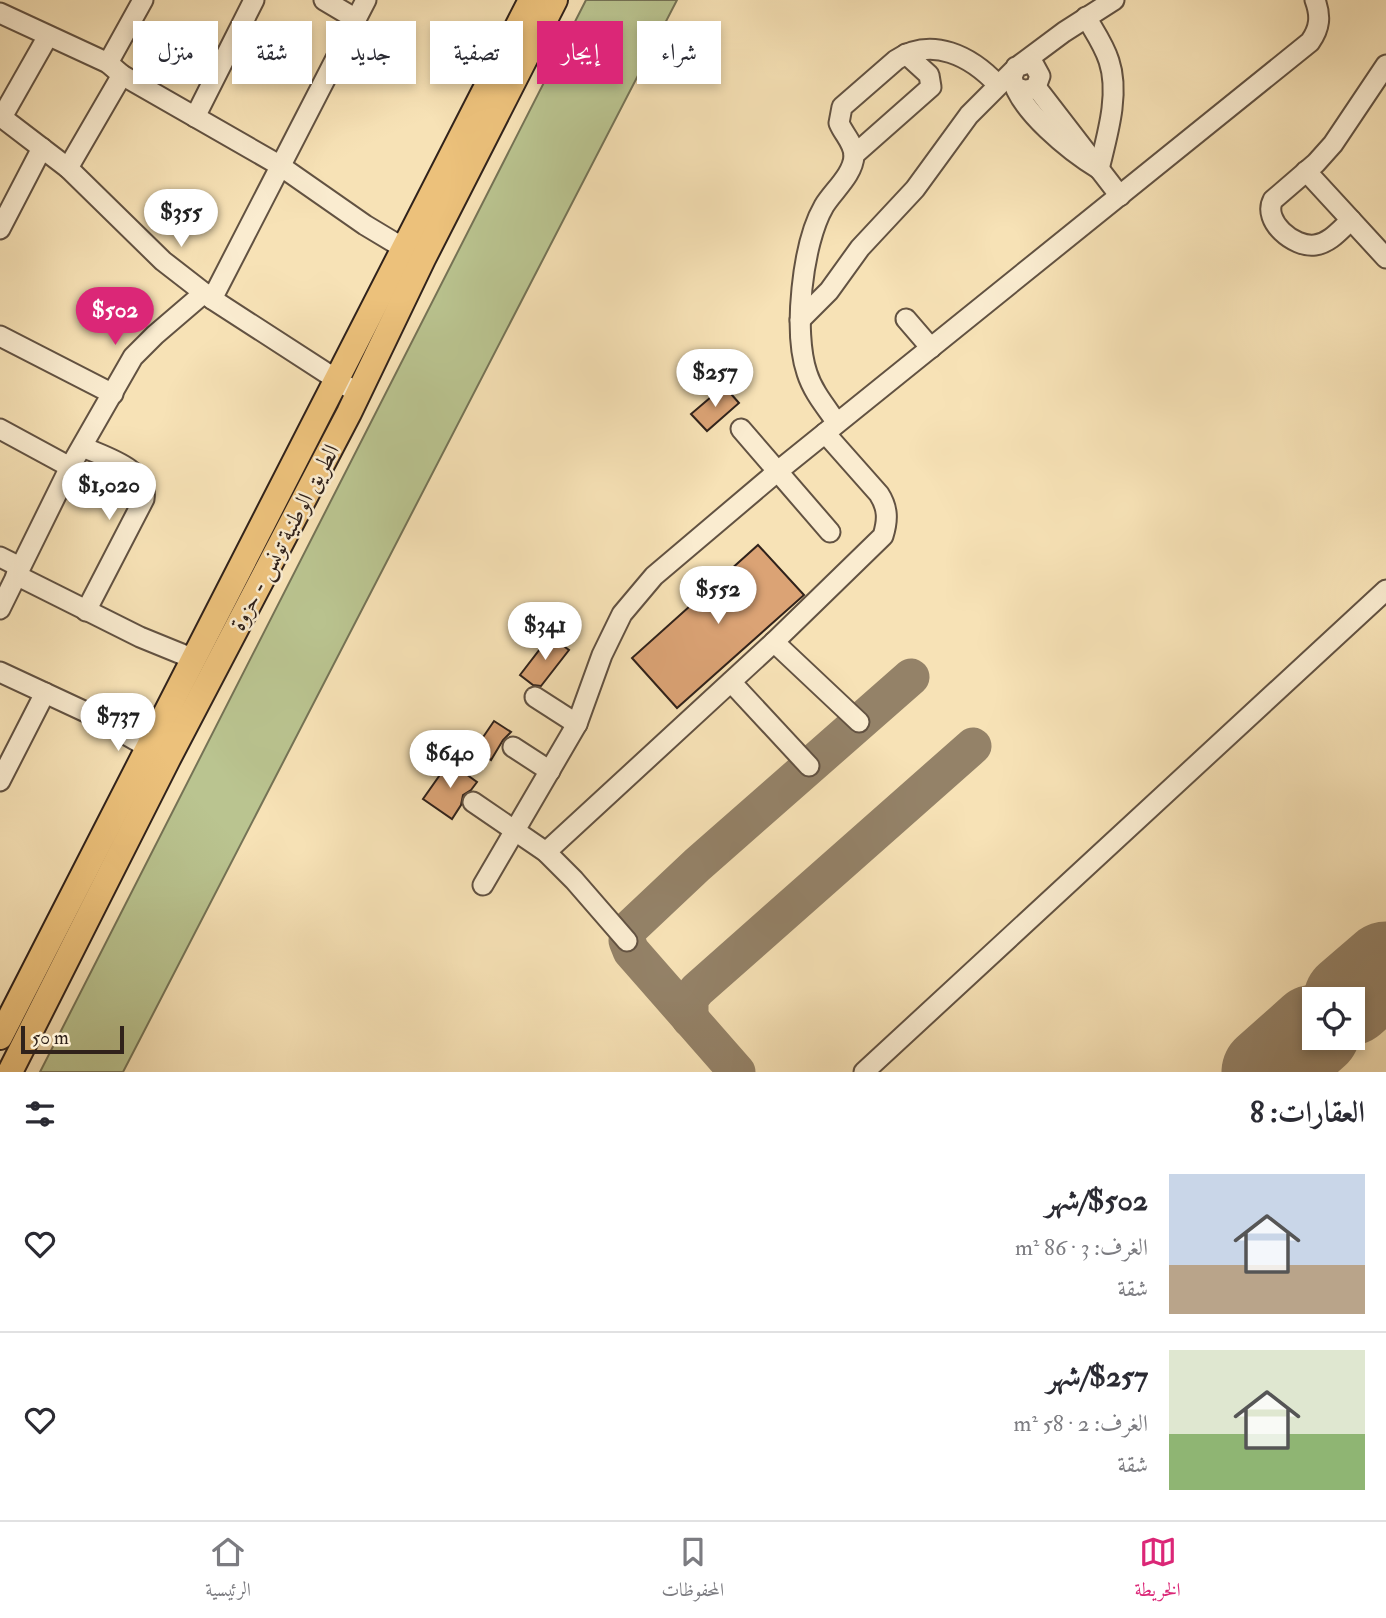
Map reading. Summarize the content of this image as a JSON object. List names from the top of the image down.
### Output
{
  "streets": {
    "main road": ["الطريق الوطنية تونس - حزوة"]
  },
  "scale_bar": "50 m",
  "page": {
    "chip": [
      "شراء",
      "إيجار",
      "تصفية",
      "جديد",
      "شقة",
      "منزل"
    ],
    "price": [
      "$355",
      "$502",
      "$257",
      "$1,020",
      "$552",
      "$341",
      "$737",
      "$640"
    ],
    "scale": "50 m",
    "heading": "العقارات: 8",
    "list": [
      {
        "name": "$502/شهر",
        "note": "الغرف: 3 · 86 m² · شقة"
      },
      {
        "name": "$257/شهر",
        "note": "الغرف: 2 · 58 m² · شقة"
      }
    ],
    "tabs": ["الخريطة", "المحفوظات", "الرئيسية"]
  }
}
